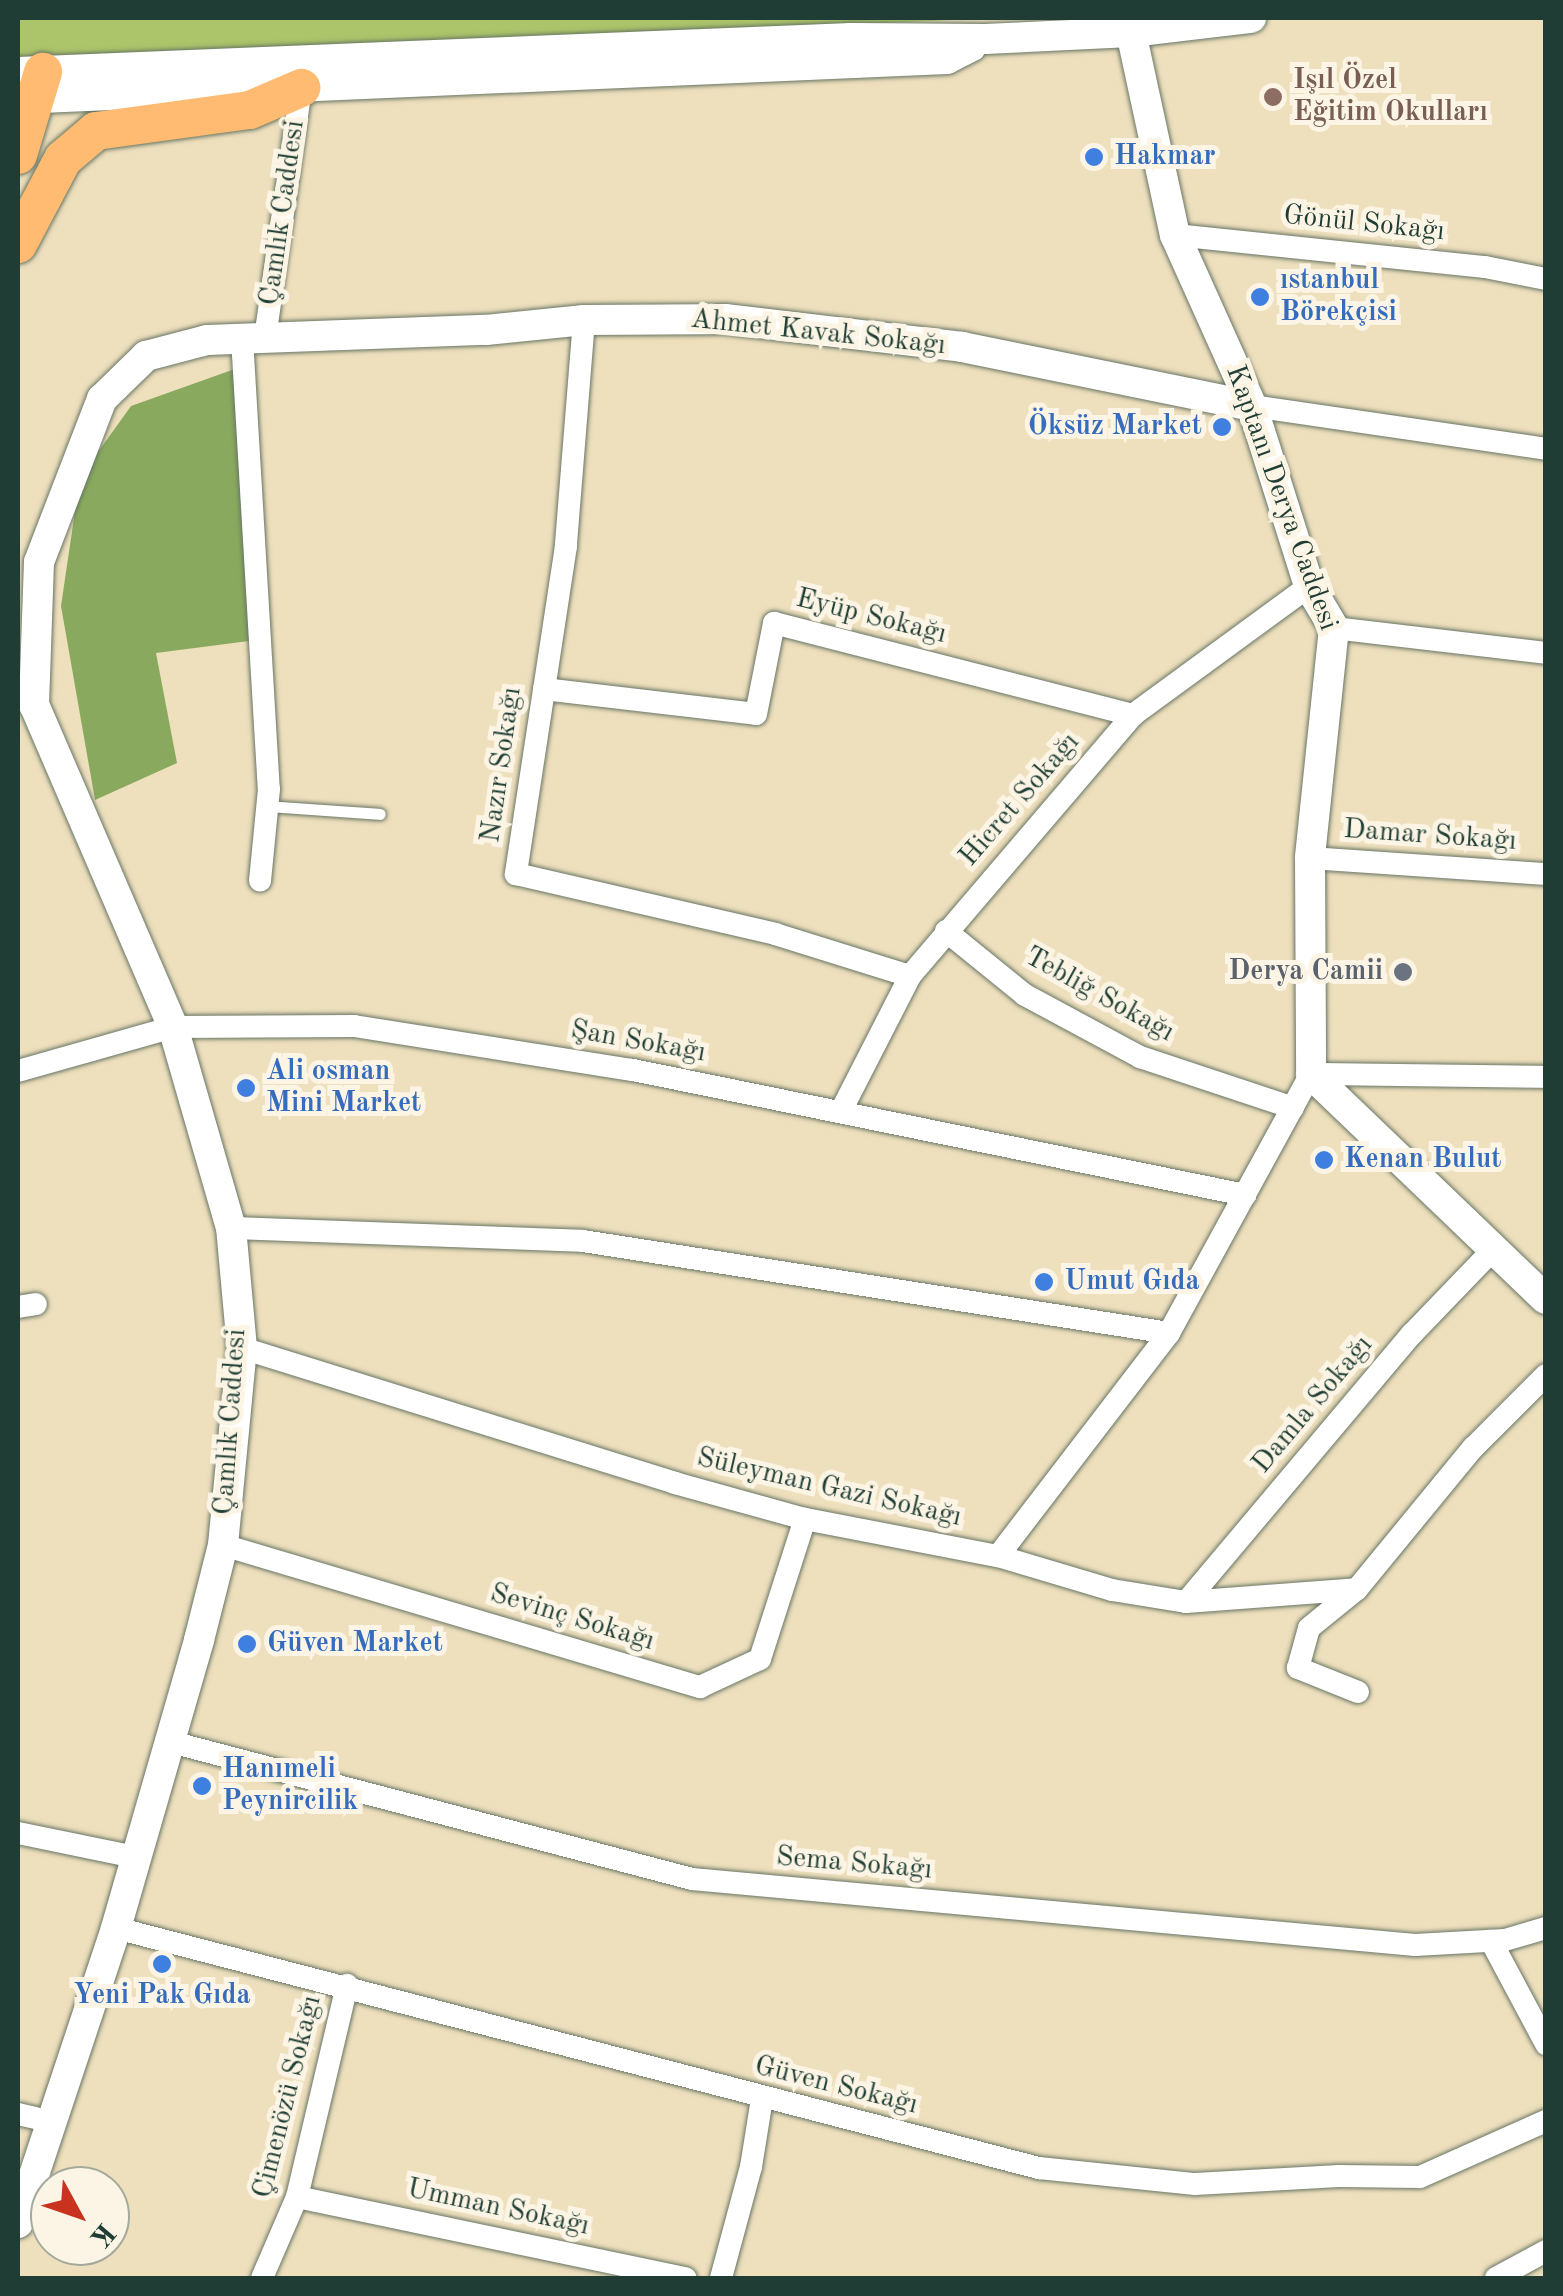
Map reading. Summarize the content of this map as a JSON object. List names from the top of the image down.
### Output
{
  "streets": {
    "street": [
      "Çamlık Caddesi",
      "Gönül Sokağı",
      "Ahmet Kavak Sokağı",
      "Kaptanı Derya Caddesi",
      "Eyüp Sokağı",
      "Nazır Sokağı",
      "Hicret Sokağı",
      "Damar Sokağı",
      "Tebliğ Sokağı",
      "Şan Sokağı",
      "Damla Sokağı",
      "Süleyman Gazi Sokağı",
      "Sevinç Sokağı",
      "Sema Sokağı",
      "Güven Sokağı",
      "Çimenözü Sokağı",
      "Umman Sokağı"
    ]
  },
  "crossings": [
    ["Çamlık Caddesi", "Ahmet Kavak Sokağı"],
    ["Çamlık Caddesi", "Şan Sokağı"],
    ["Çamlık Caddesi", "Süleyman Gazi Sokağı"],
    ["Çamlık Caddesi", "Sevinç Sokağı"],
    ["Çamlık Caddesi", "Sema Sokağı"],
    ["Çamlık Caddesi", "Güven Sokağı"],
    ["Gönül Sokağı", "Kaptanı Derya Caddesi"],
    ["Ahmet Kavak Sokağı", "Kaptanı Derya Caddesi"],
    ["Ahmet Kavak Sokağı", "Nazır Sokağı"],
    ["Kaptanı Derya Caddesi", "Hicret Sokağı"],
    ["Kaptanı Derya Caddesi", "Damar Sokağı"],
    ["Eyüp Sokağı", "Nazır Sokağı"],
    ["Eyüp Sokağı", "Hicret Sokağı"],
    ["Nazır Sokağı", "Hicret Sokağı"],
    ["Hicret Sokağı", "Tebliğ Sokağı"],
    ["Hicret Sokağı", "Şan Sokağı"],
    ["Damla Sokağı", "Süleyman Gazi Sokağı"],
    ["Süleyman Gazi Sokağı", "Sevinç Sokağı"],
    ["Güven Sokağı", "Çimenözü Sokağı"],
    ["Çimenözü Sokağı", "Umman Sokağı"]
  ],
  "places": [
    "Işıl Özel Eğitim Okulları",
    "Hakmar",
    "ıstanbul Börekçisi",
    "Öksüz Market",
    "Derya Camii",
    "Ali osman Mini Market",
    "Kenan Bulut",
    "Umut Gıda",
    "Güven Market",
    "Hanımeli Peynircilik",
    "Yeni Pak Gıda"
  ],
  "north": "bottom right"
}
